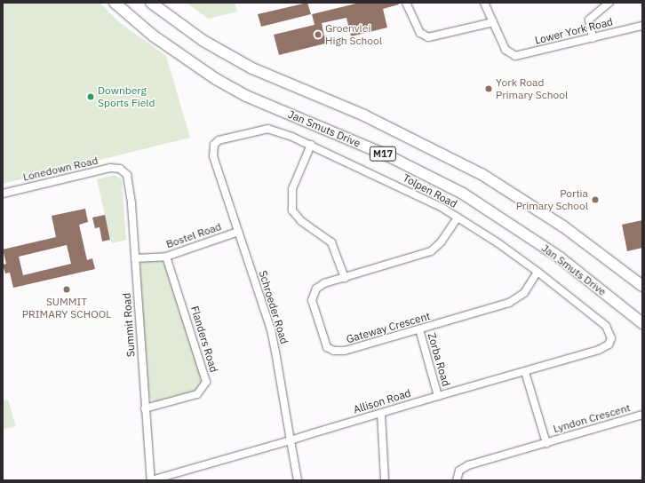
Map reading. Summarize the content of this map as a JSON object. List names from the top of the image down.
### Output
{
  "streets": {
    "main road": ["Jan Smuts Drive", "M17"],
    "street": [
      "Lower York Road",
      "Lonedown Road",
      "Tolpen Road",
      "Bostel Road",
      "Schroeder Road",
      "Summit Road",
      "Gateway Crescent",
      "Flanders Road",
      "Zorba Road",
      "Allison Road",
      "Lyndon Crescent"
    ]
  },
  "crossings": [
    ["Lonedown Road", "Summit Road"],
    ["Tolpen Road", "Schroeder Road"],
    ["Tolpen Road", "Gateway Crescent"],
    ["Tolpen Road", "Allison Road"],
    ["Bostel Road", "Schroeder Road"],
    ["Bostel Road", "Summit Road"],
    ["Bostel Road", "Flanders Road"],
    ["Schroeder Road", "Allison Road"],
    ["Summit Road", "Flanders Road"],
    ["Summit Road", "Allison Road"],
    ["Gateway Crescent", "Zorba Road"],
    ["Zorba Road", "Allison Road"],
    ["Allison Road", "Lyndon Crescent"]
  ],
  "places": [
    "Groenvlei High School",
    "York Road Primary School",
    "Downberg Sports Field",
    "Portia Primary School",
    "SUMMIT PRIMARY SCHOOL"
  ]
}
